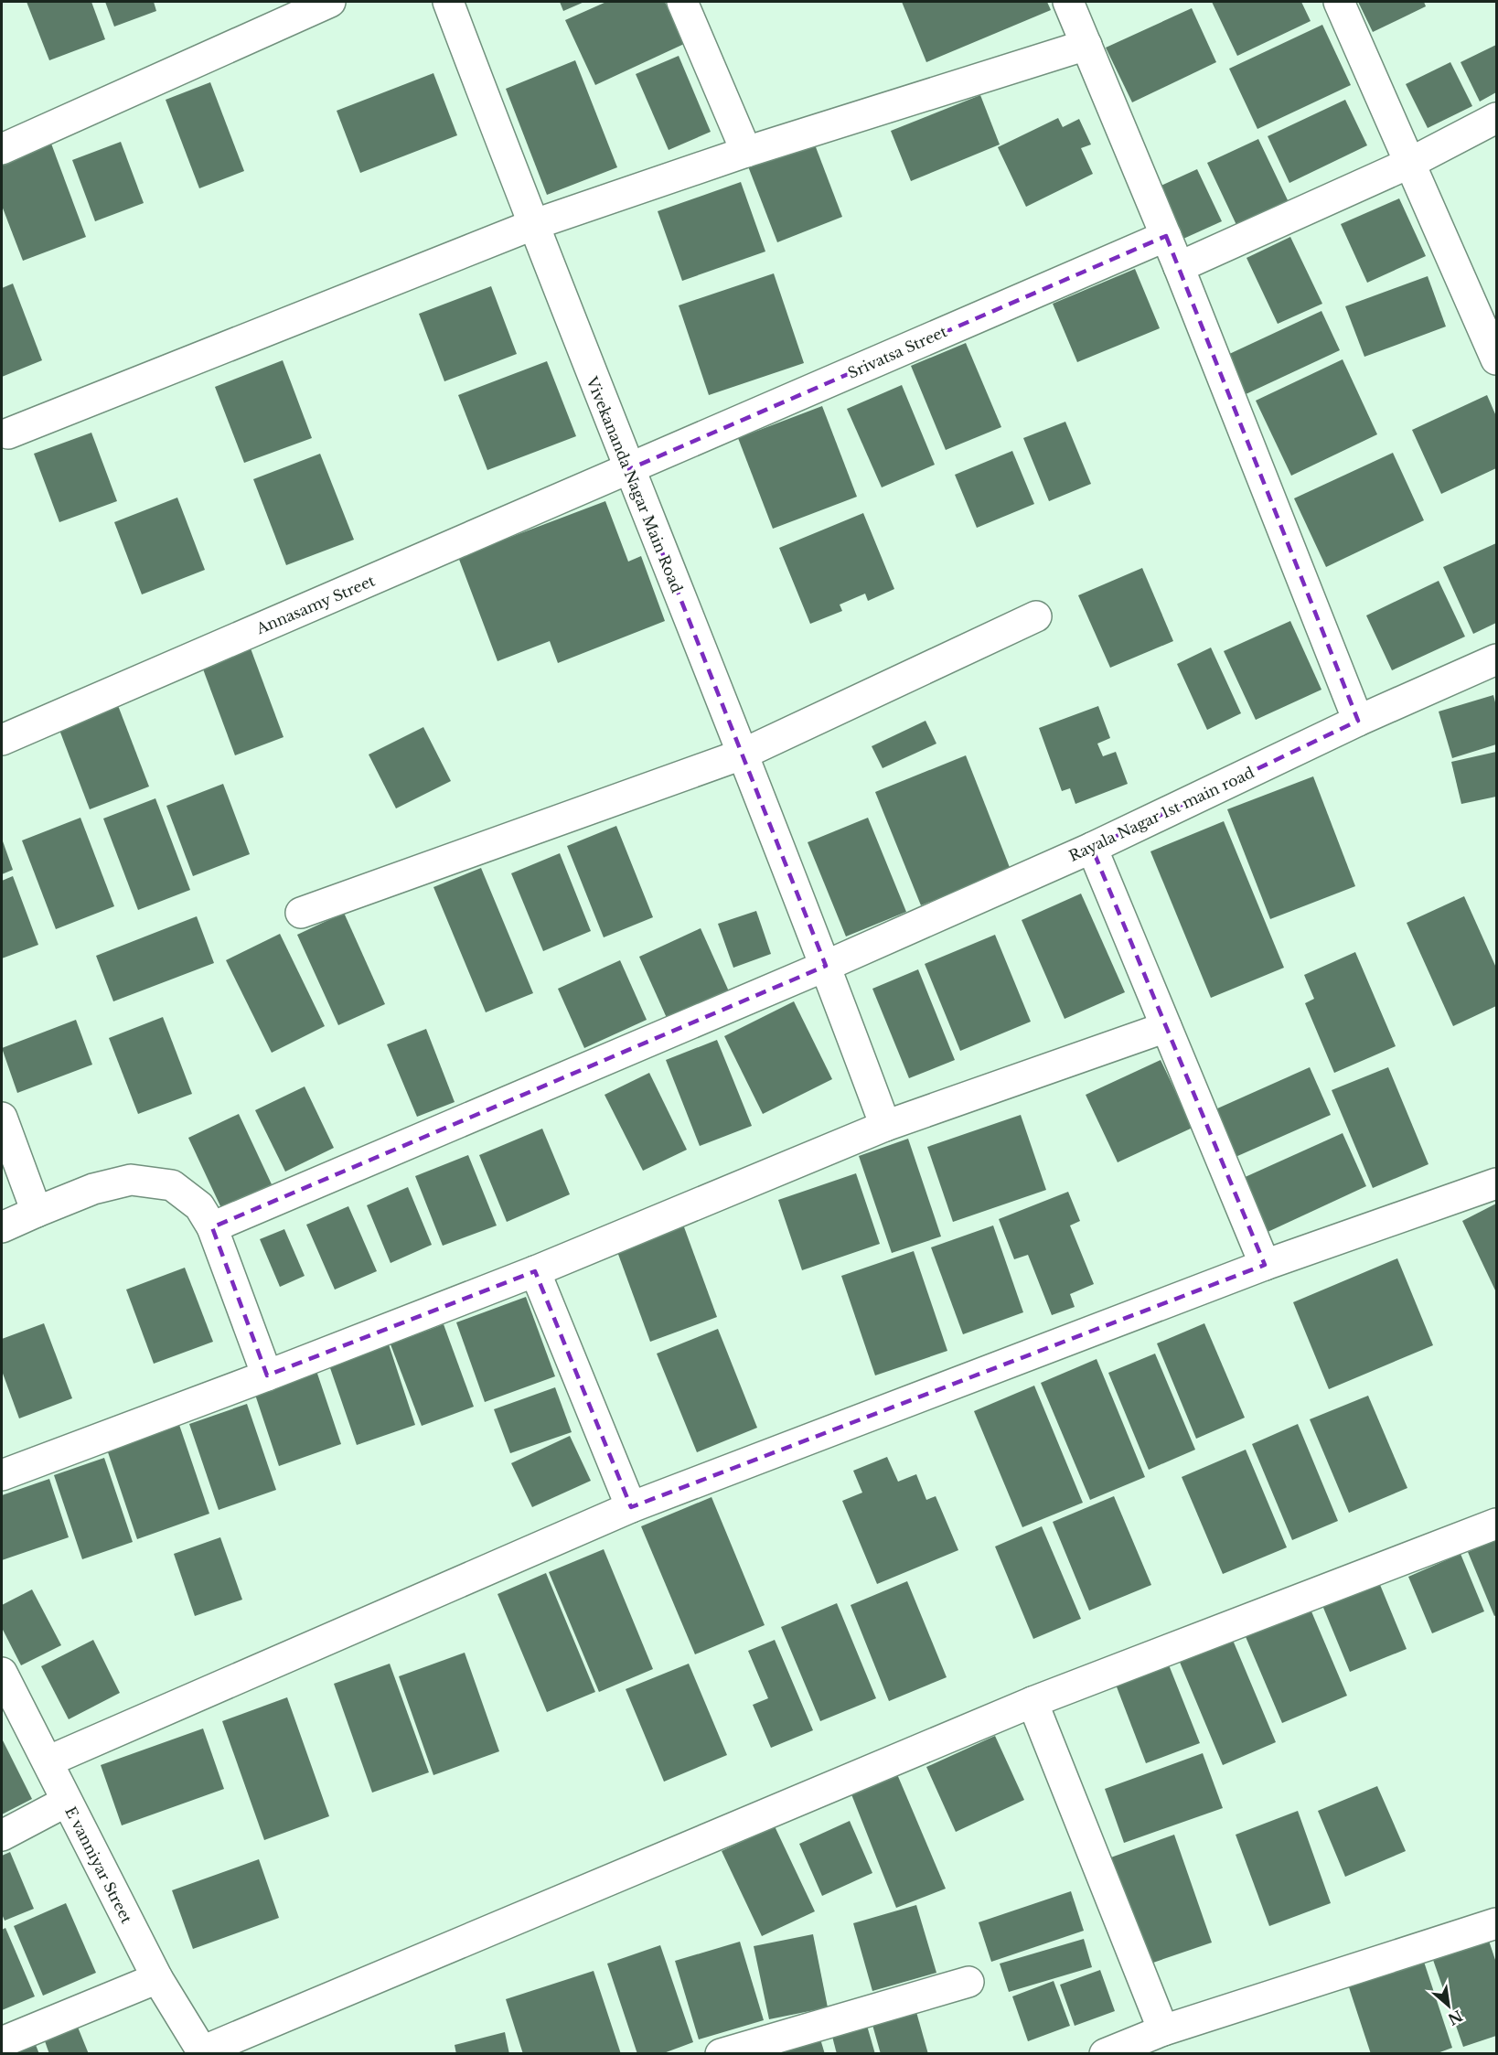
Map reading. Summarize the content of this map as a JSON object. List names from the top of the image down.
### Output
{
  "streets": {
    "street": [
      "Srivatsa Street",
      "Vivekananda Nagar Main Road",
      "Annasamy Street",
      "Rayala Nagar 1st main road",
      "E vanniyar Street"
    ]
  },
  "crossings": [
    ["Srivatsa Street", "Vivekananda Nagar Main Road"],
    ["Srivatsa Street", "Annasamy Street"],
    ["Vivekananda Nagar Main Road", "Annasamy Street"],
    ["Vivekananda Nagar Main Road", "Rayala Nagar 1st main road"]
  ],
  "north": "bottom right"
}
